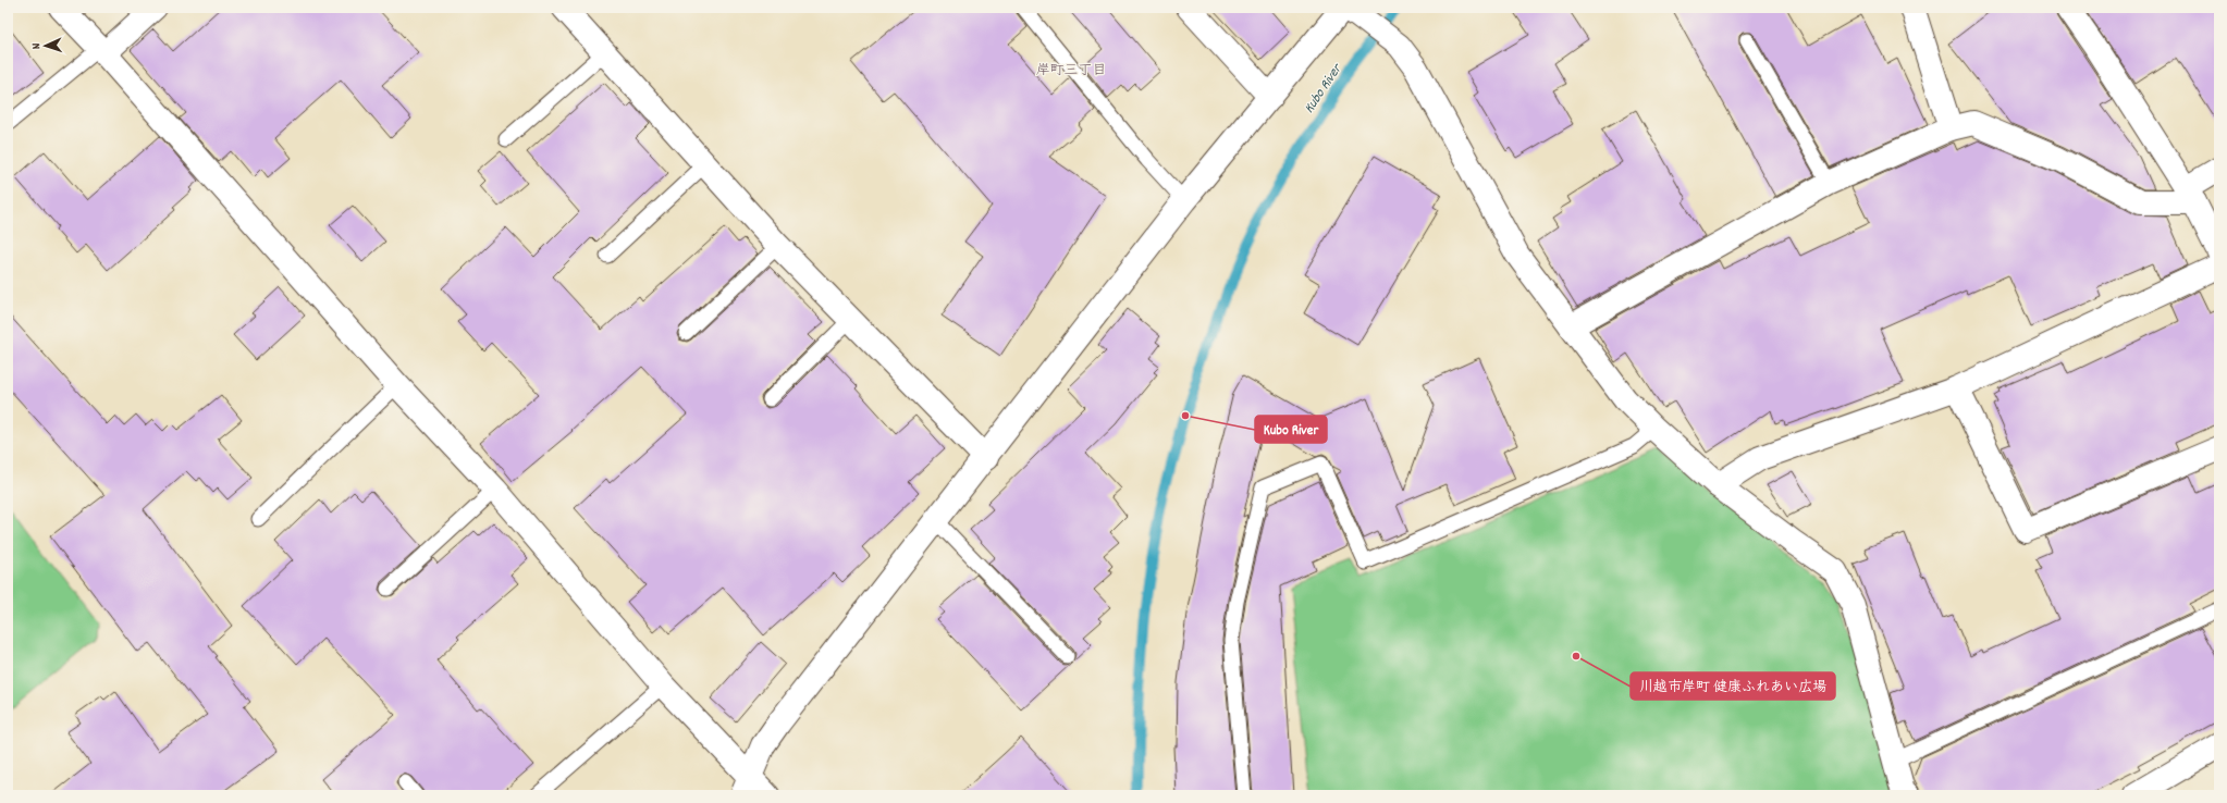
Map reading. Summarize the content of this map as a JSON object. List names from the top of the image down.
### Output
{
  "districts": ["岸町三丁目"],
  "water": ["Kubo River"],
  "places": ["Kubo River", "川越市岸町 健康ふれあい広場"],
  "north": "left"
}
